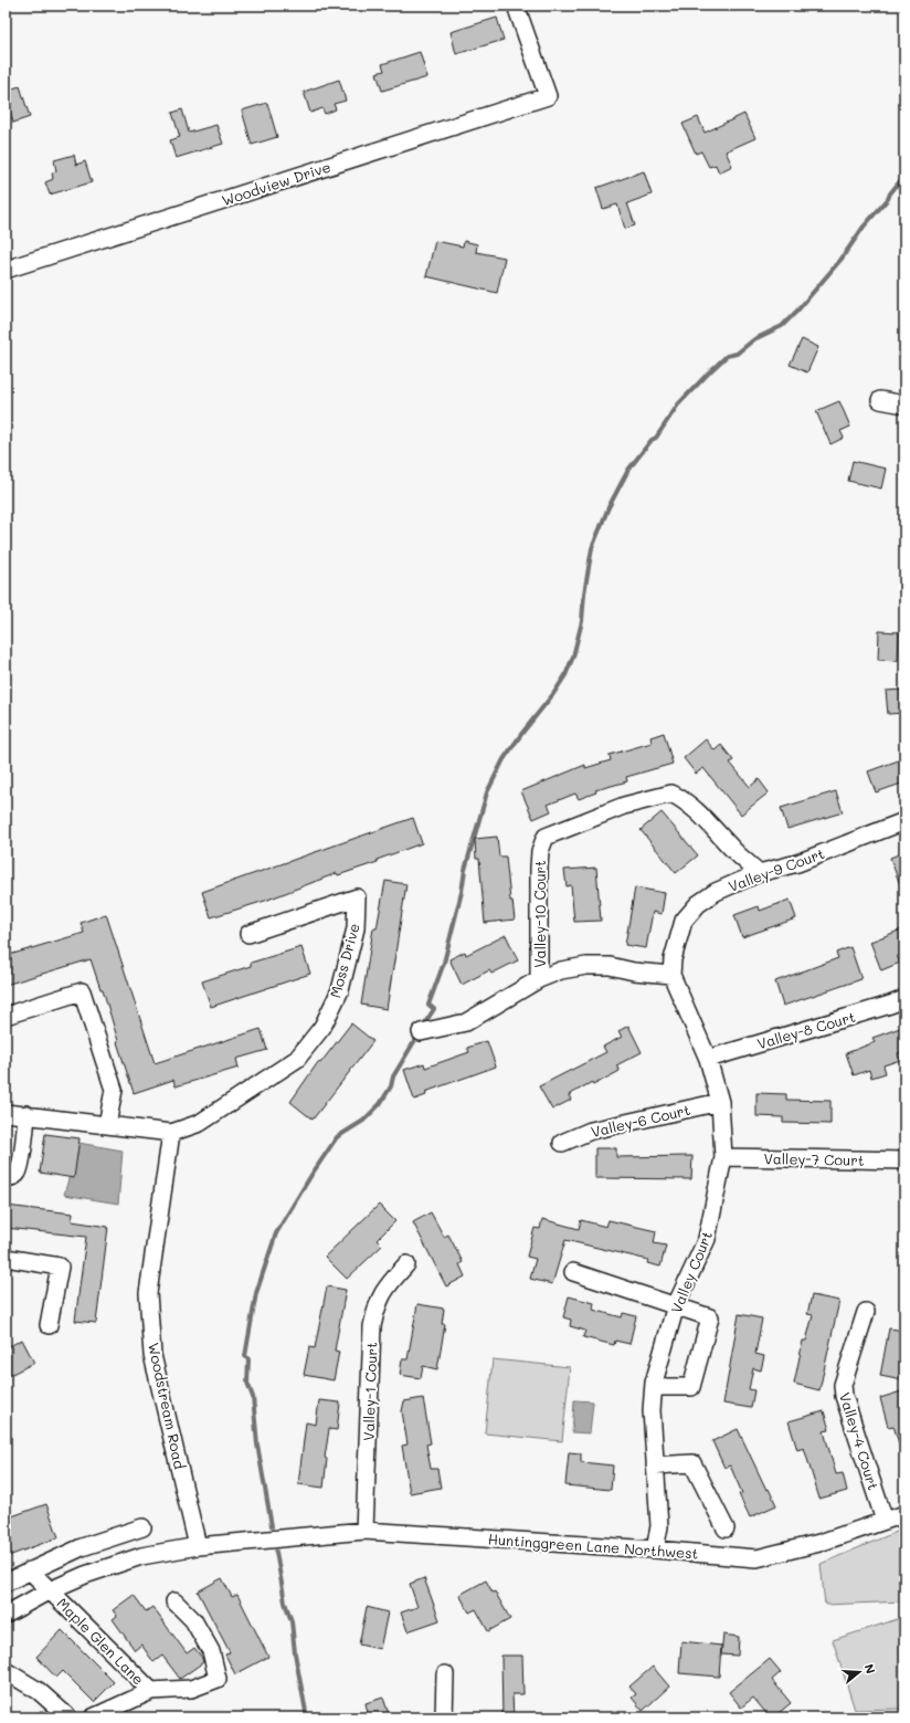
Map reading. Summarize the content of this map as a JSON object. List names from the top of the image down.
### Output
{
  "streets": {
    "street": [
      "Woodview Drive",
      "Valley-9 Court",
      "Valley-10 Court",
      "Moss Drive",
      "Valley-8 Court",
      "Valley-6 Court",
      "Valley-7 Court",
      "Valley Court",
      "Valley-1 Court",
      "Woodstream Road",
      "Valley-4 Court",
      "Huntinggreen Lane Northwest",
      "Maple Glen Lane"
    ]
  },
  "crossings": [
    ["Valley-9 Court", "Valley-10 Court"],
    ["Valley-9 Court", "Valley Court"],
    ["Valley-10 Court", "Valley Court"],
    ["Moss Drive", "Woodstream Road"],
    ["Valley-8 Court", "Valley Court"],
    ["Valley-6 Court", "Valley Court"],
    ["Valley-7 Court", "Valley Court"],
    ["Valley Court", "Huntinggreen Lane Northwest"],
    ["Valley-1 Court", "Huntinggreen Lane Northwest"],
    ["Woodstream Road", "Huntinggreen Lane Northwest"],
    ["Valley-4 Court", "Huntinggreen Lane Northwest"],
    ["Huntinggreen Lane Northwest", "Maple Glen Lane"]
  ],
  "north": "right"
}
